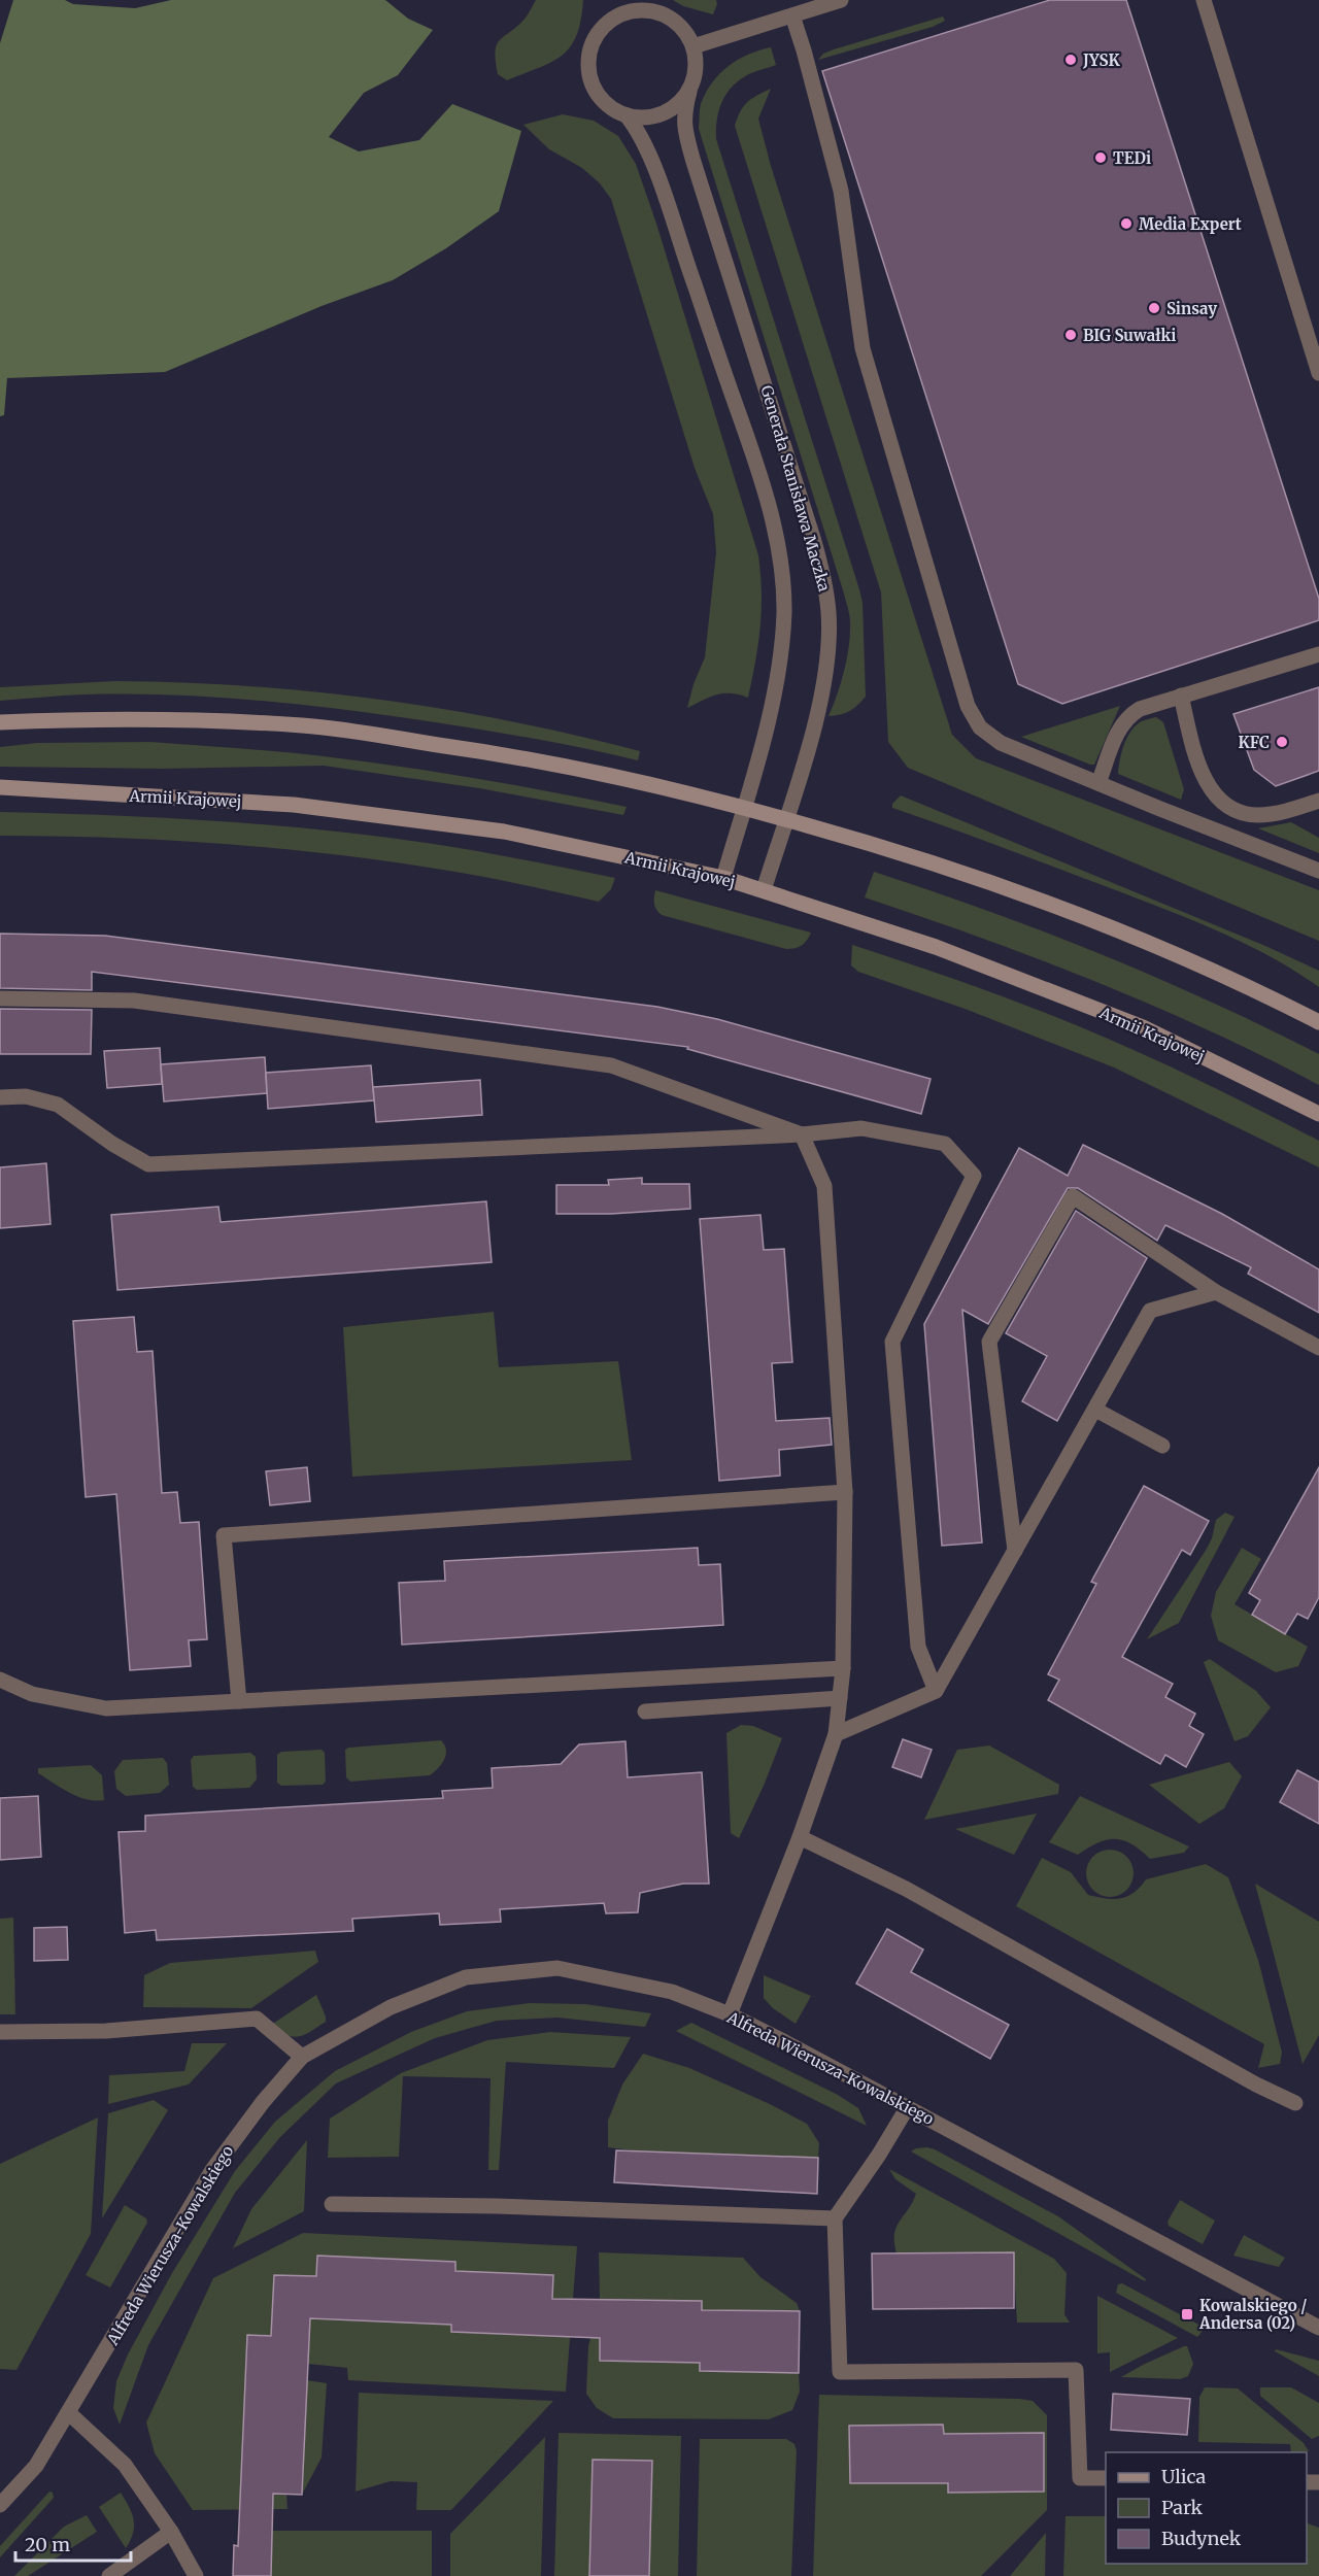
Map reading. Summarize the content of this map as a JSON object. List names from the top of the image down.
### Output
{
  "streets": {
    "main road": ["Armii Krajowej"],
    "street": ["Generała Stanisława Maczka", "Alfreda Wierusza-Kowalskiego"]
  },
  "crossings": [
    ["Generała Stanisława Maczka", "Armii Krajowej"]
  ],
  "places": {
    "other": [
      "JYSK",
      "TEDi",
      "Media Expert",
      "Sinsay",
      "BIG Suwałki",
      "KFC"
    ],
    "transit": ["Kowalskiego / Andersa (02)"]
  },
  "legend": ["Ulica", "Park", "Budynek"],
  "scale_bar": "20 m"
}
